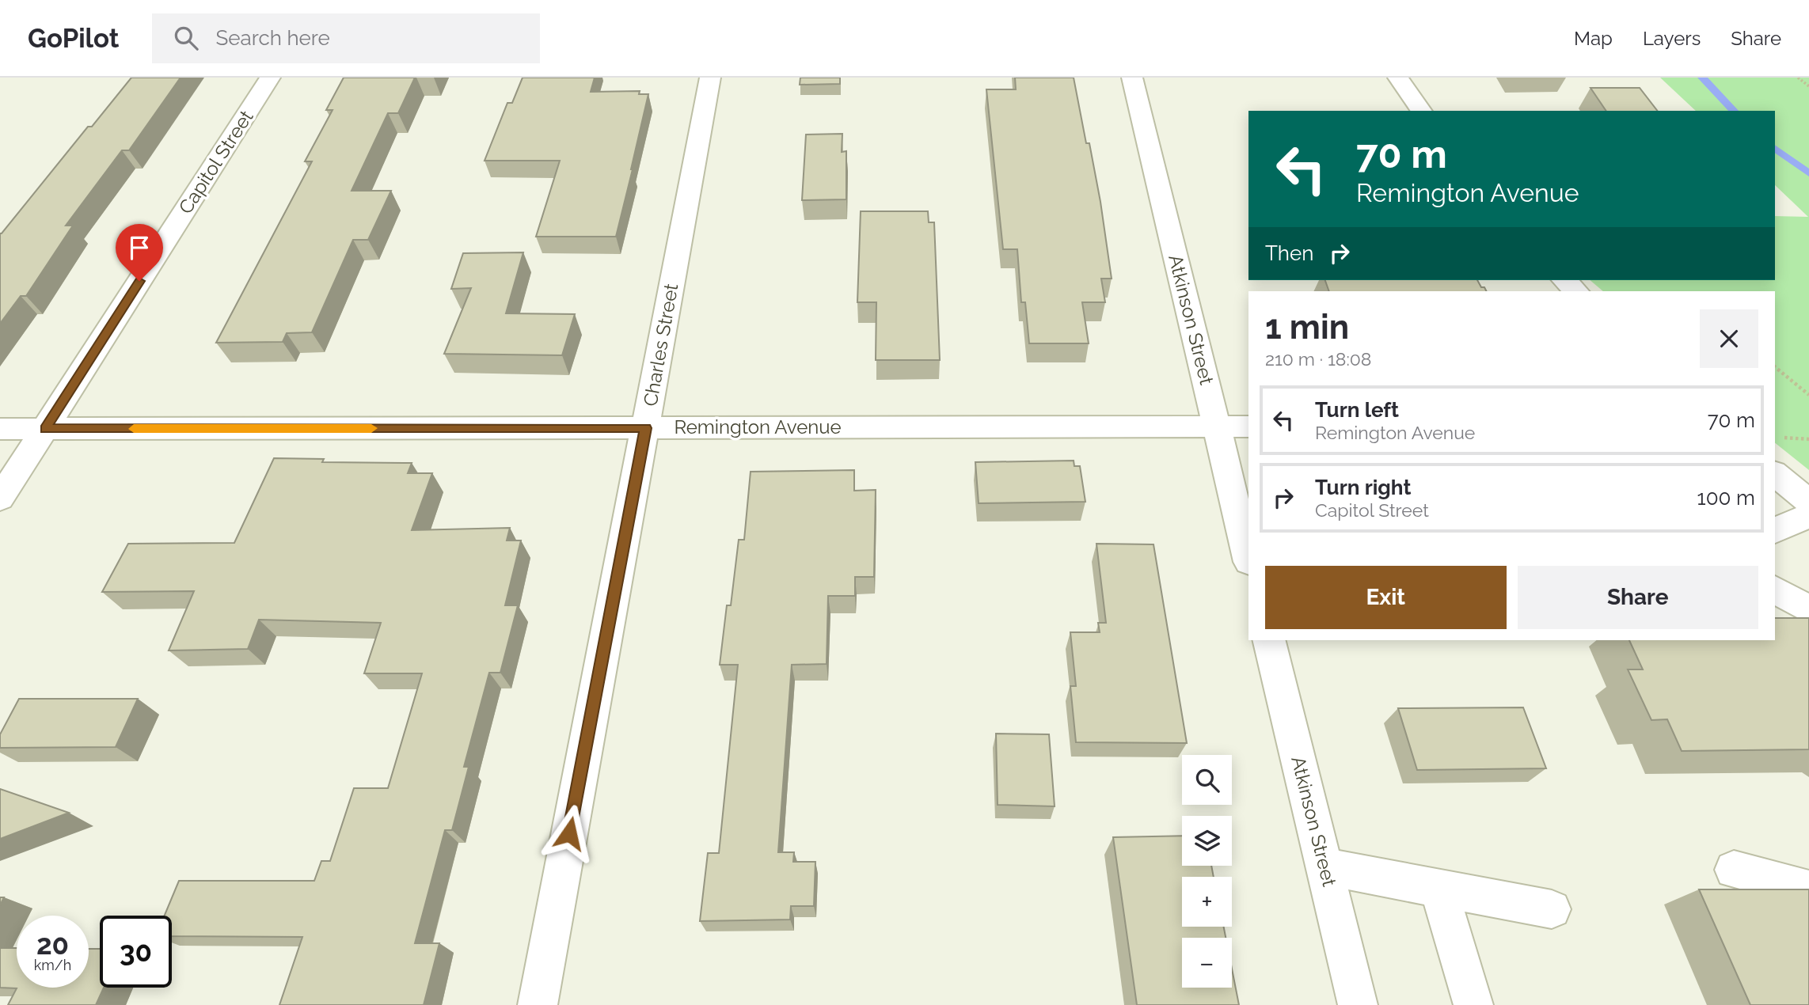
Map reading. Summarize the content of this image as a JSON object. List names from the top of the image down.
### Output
{
  "streets": {
    "street": [
      "Capitol Street",
      "Atkinson Street",
      "Charles Street",
      "Remington Avenue"
    ]
  },
  "crossings": [
    ["Capitol Street", "Remington Avenue"],
    ["Atkinson Street", "Remington Avenue"],
    ["Charles Street", "Remington Avenue"]
  ],
  "page": {
    "header": "GoPilot",
    "search": "Search here",
    "nav": ["Map", "Layers", "Share"],
    "turn": ["70 m", "Remington Avenue"],
    "then": "Then",
    "heading": ["1 min", "210 m · 18:08"],
    "list": [
      {
        "name": "Turn left",
        "note": "Remington Avenue",
        "value": "70 m"
      },
      {
        "name": "Turn right",
        "note": "Capitol Street",
        "value": "100 m"
      }
    ],
    "buttons": ["Exit", "Share"],
    "map_buttons": ["+", "−"],
    "speed": "20 km/h",
    "limit": "30"
  }
}
